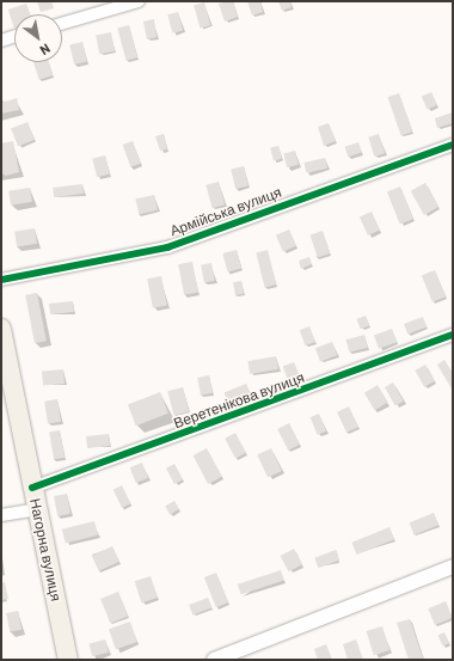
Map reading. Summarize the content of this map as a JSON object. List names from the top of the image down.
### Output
{
  "streets": {
    "main road": ["Нагорна вулиця"],
    "street": ["Армійська вулиця", "Веретенікова вулиця"]
  },
  "crossings": [
    ["Веретенікова вулиця", "Нагорна вулиця"]
  ],
  "north": "bottom right"
}
